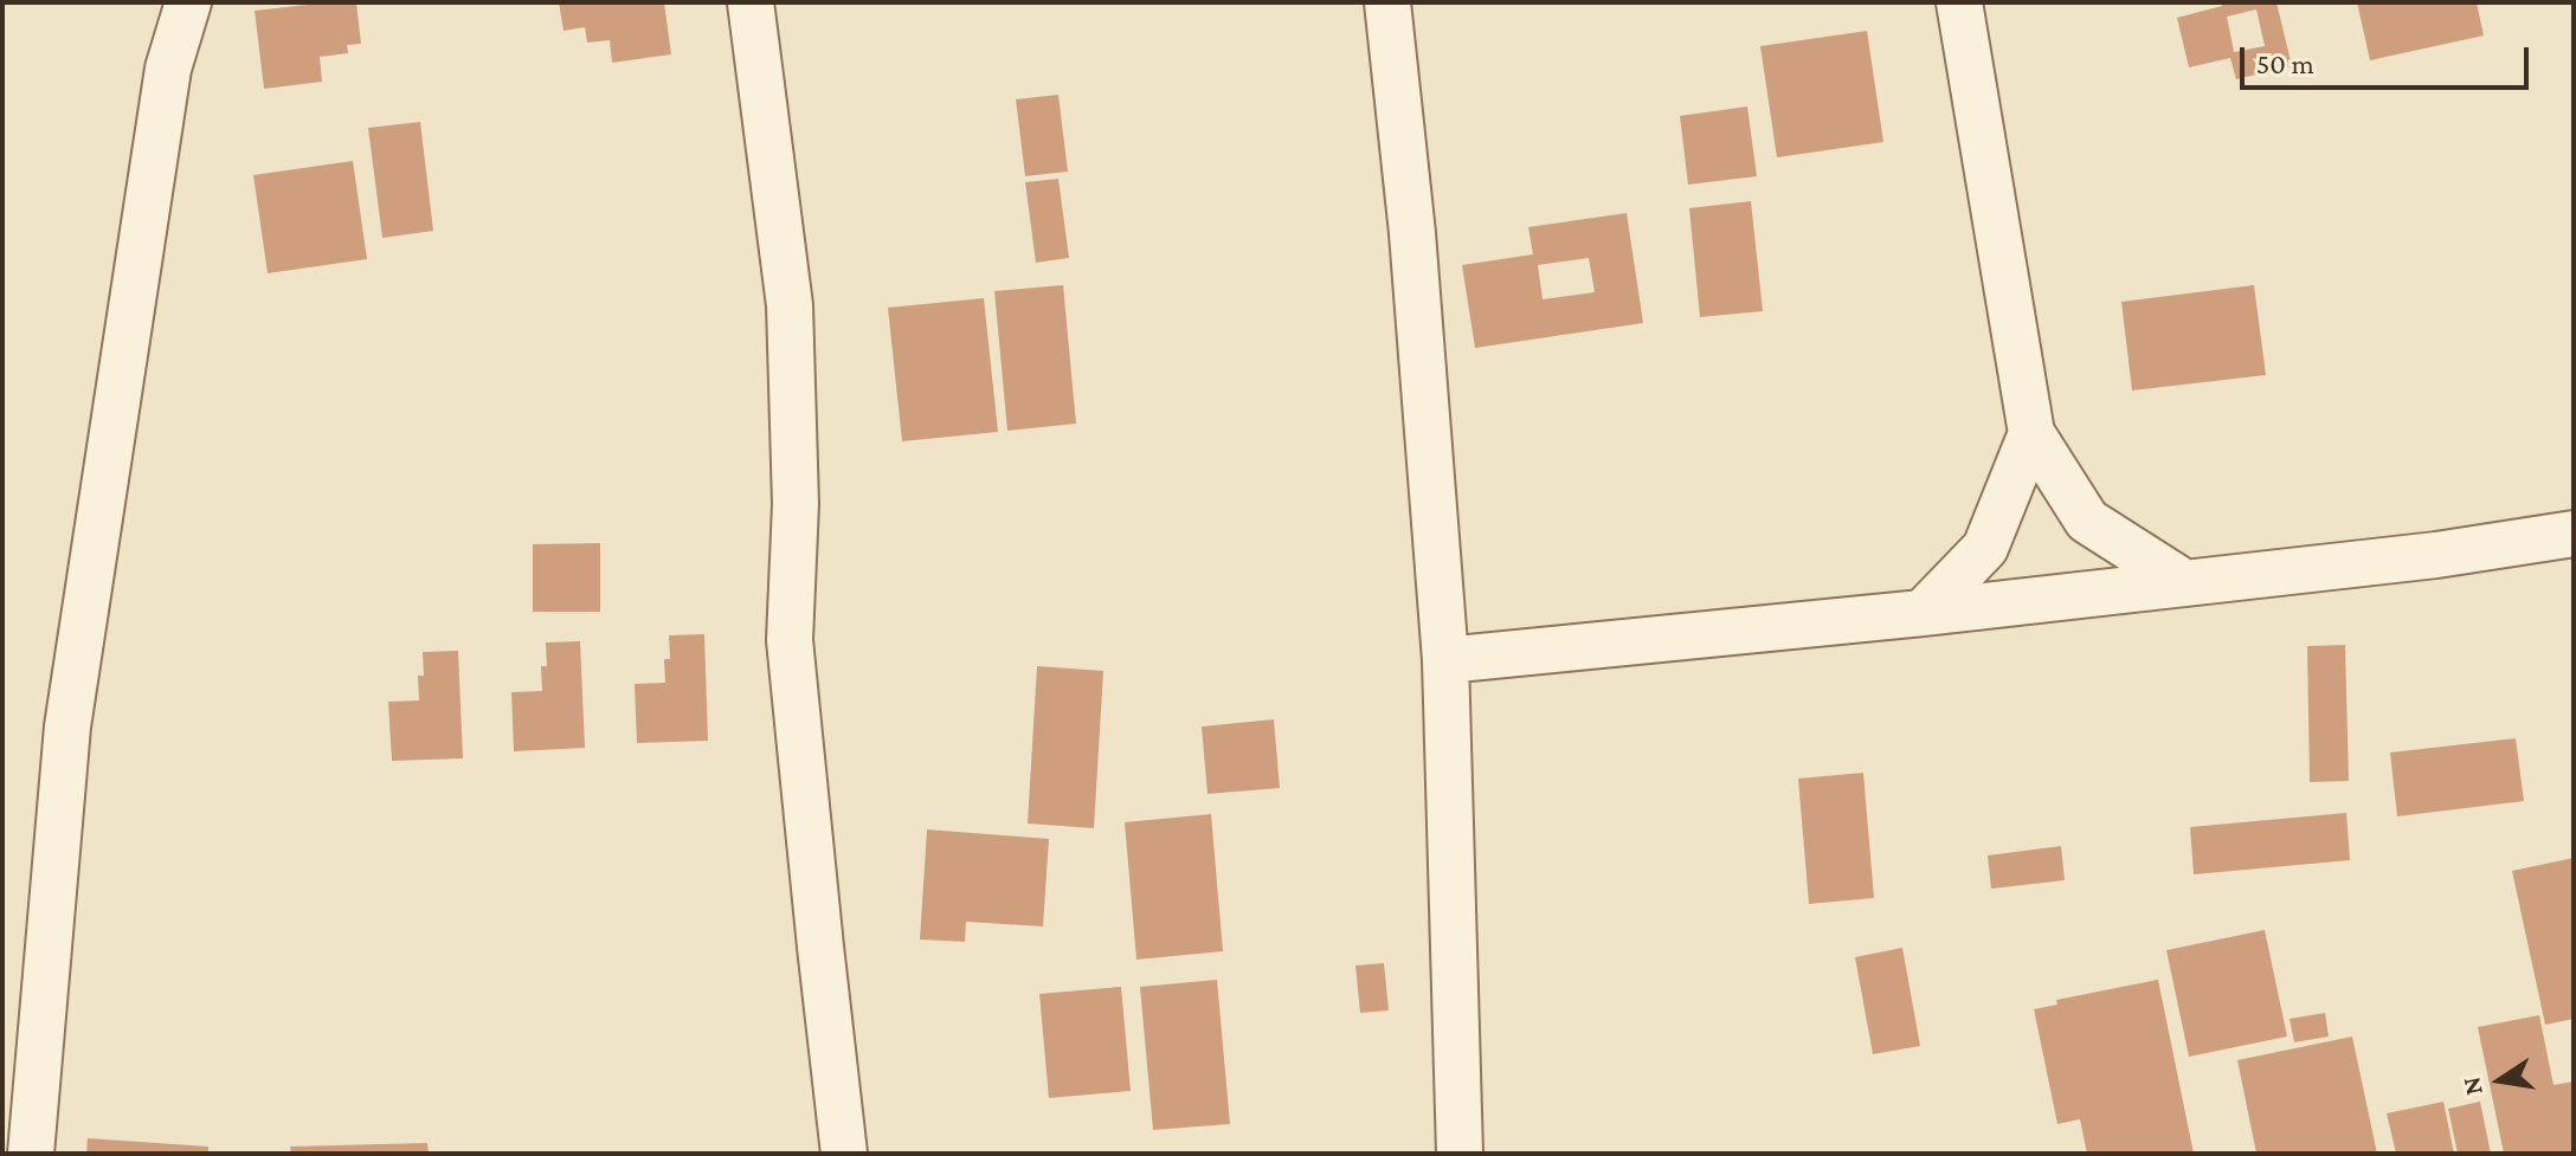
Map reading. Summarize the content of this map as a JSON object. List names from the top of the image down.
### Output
{
  "scale_bar": "50 m",
  "north": "left"
}
